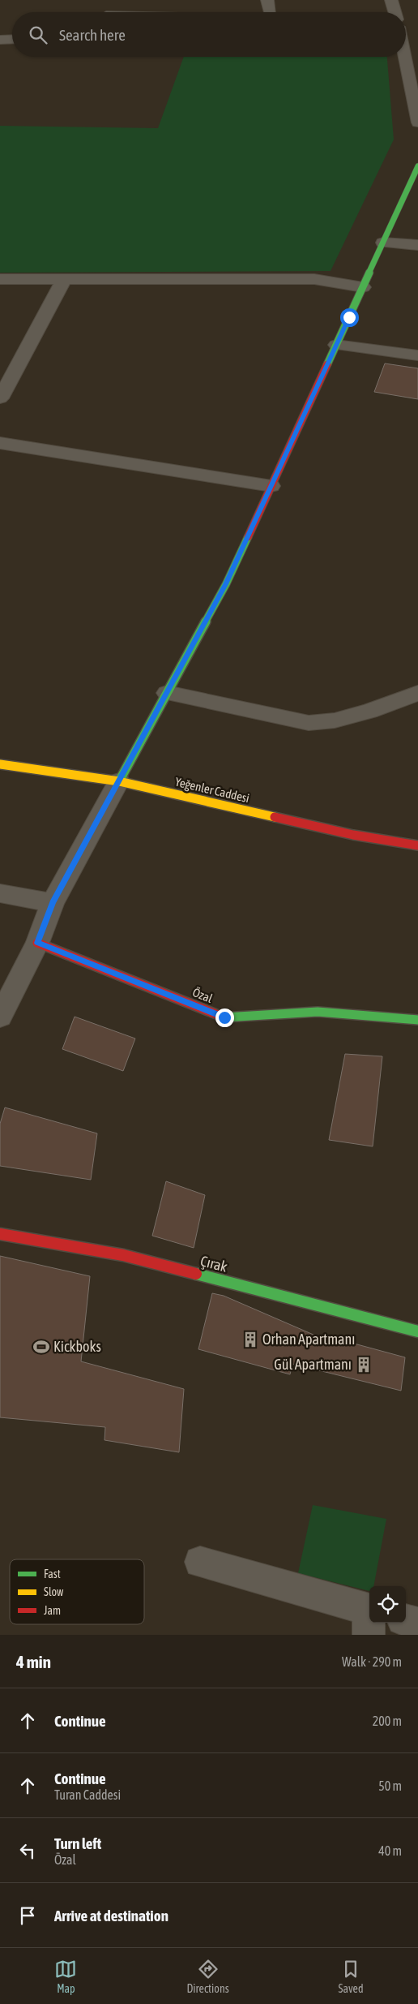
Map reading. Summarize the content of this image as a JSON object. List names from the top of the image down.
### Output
{
  "streets": {
    "street": ["Yeğenler Caddesi", "Özal", "Çırak"]
  },
  "places": {
    "building": ["Orhan Apartmanı", "Gül Apartmanı"],
    "sports": ["Kickboks"]
  },
  "legend": ["Fast", "Slow", "Jam"],
  "page": {
    "search": "Search here",
    "heading": ["4 min", "Walk · 290 m"],
    "list": [
      ["Continue", "200 m"],
      ["Continue", "Turan Caddesi", "50 m"],
      ["Turn left", "Özal", "40 m"],
      "Arrive at destination"
    ],
    "nav": ["Map", "Directions", "Saved"]
  }
}
